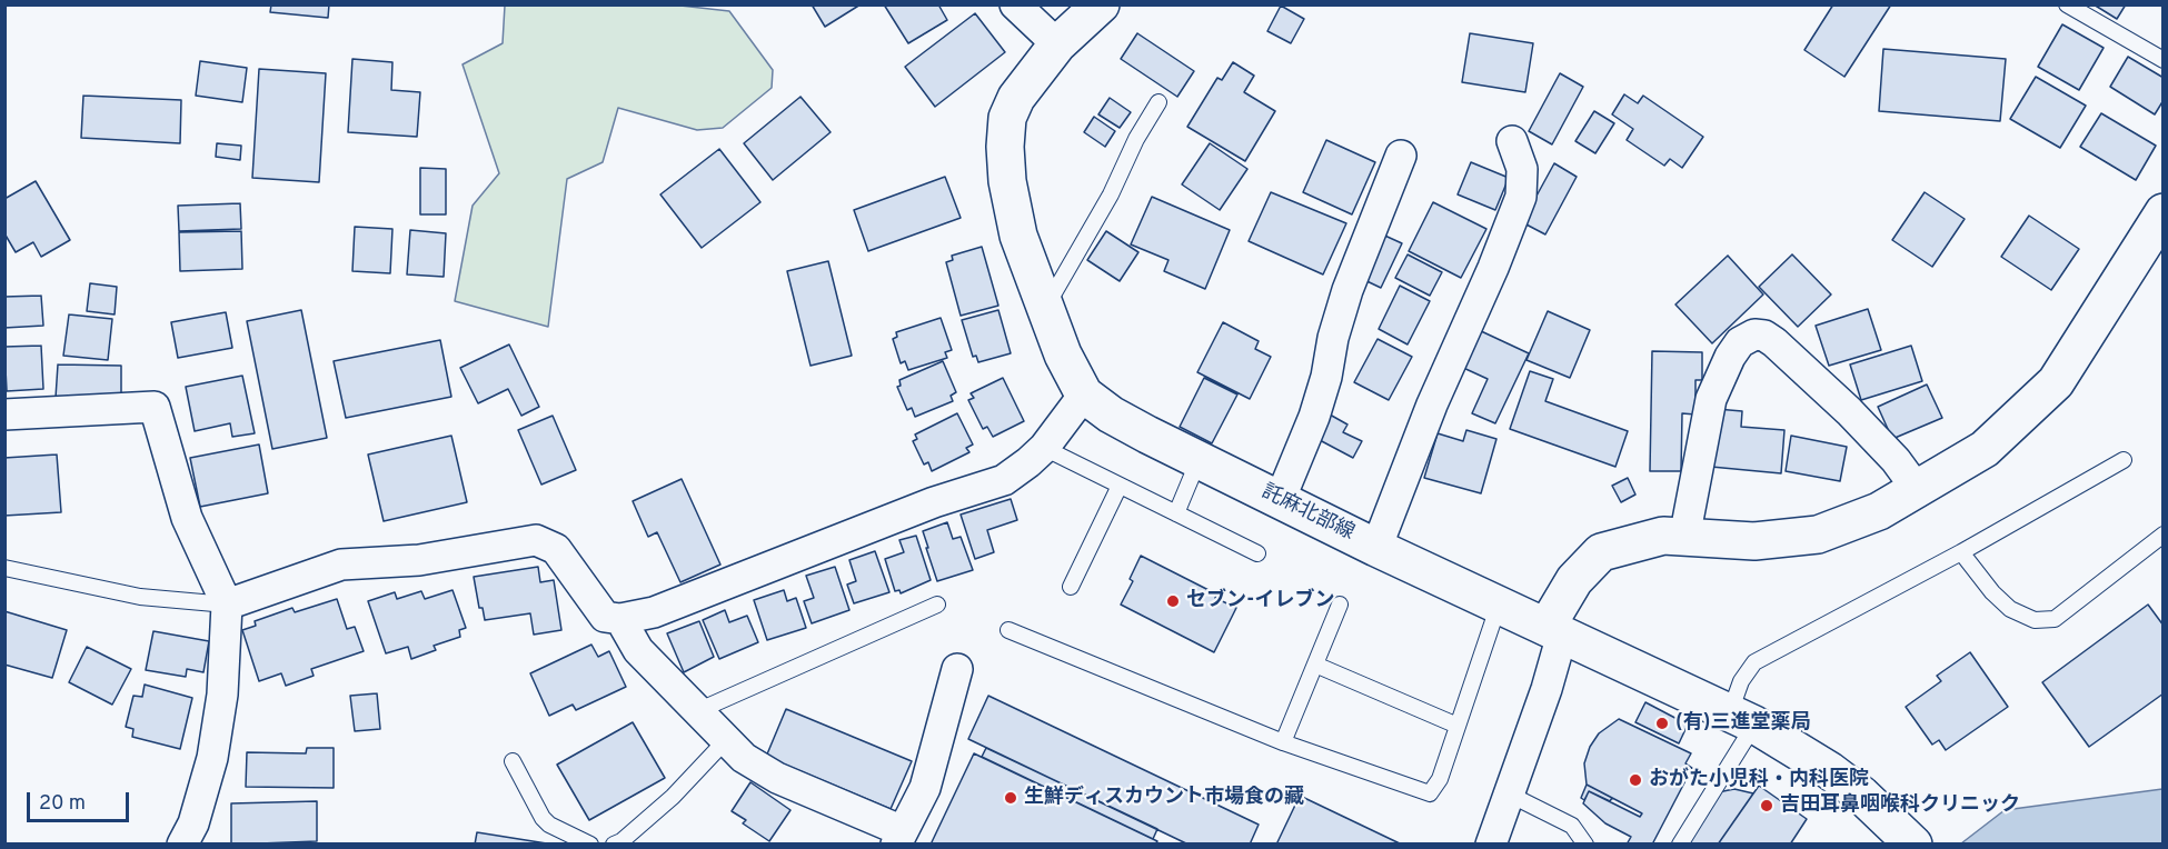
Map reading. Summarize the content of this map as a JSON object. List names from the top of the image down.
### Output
{
  "streets": {
    "main road": ["託麻北部線"]
  },
  "places": [
    "セブン-イレブン",
    "(有)三進堂薬局",
    "おがた小児科・内科医院",
    "生鮮ディスカウント市場食の藏",
    "吉田耳鼻咽喉科クリニック"
  ],
  "scale_bar": "20 m"
}
